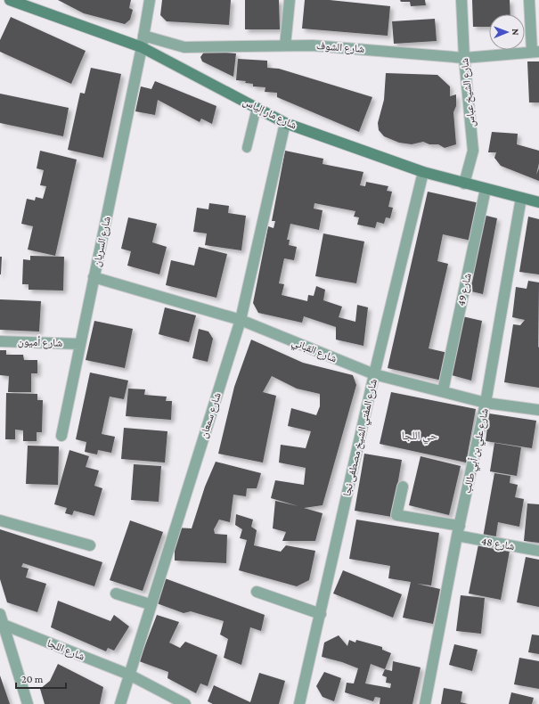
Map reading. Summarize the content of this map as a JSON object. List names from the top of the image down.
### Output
{
  "streets": {
    "street": [
      "شارع الشوف",
      "شارع الشيخ عباس",
      "شارع مار إلياس",
      "شارع السريان",
      "شارع 49",
      "شارع أميون",
      "شارع القباني",
      "شارع سمعان",
      "شارع المفتي الشيخ مصطفى نجا",
      "شارع علي بن أبي طالب",
      "شارع 48",
      "شارع اللجا"
    ]
  },
  "crossings": [
    ["شارع الشوف", "شارع الشيخ عباس"],
    ["شارع الشوف", "شارع السريان"],
    ["شارع الشيخ عباس", "شارع مار إلياس"],
    ["شارع مار إلياس", "شارع السريان"],
    ["شارع مار إلياس", "شارع 49"],
    ["شارع مار إلياس", "شارع سمعان"],
    ["شارع مار إلياس", "شارع المفتي الشيخ مصطفى نجا"],
    ["شارع مار إلياس", "شارع علي بن أبي طالب"],
    ["شارع السريان", "شارع أميون"],
    ["شارع السريان", "شارع القباني"],
    ["شارع 49", "شارع القباني"],
    ["شارع القباني", "شارع سمعان"],
    ["شارع القباني", "شارع المفتي الشيخ مصطفى نجا"],
    ["شارع القباني", "شارع علي بن أبي طالب"],
    ["شارع سمعان", "شارع اللجا"],
    ["شارع علي بن أبي طالب", "شارع 48"]
  ],
  "districts": ["حي اللجا"],
  "scale_bar": "20 m",
  "north": "right"
}
